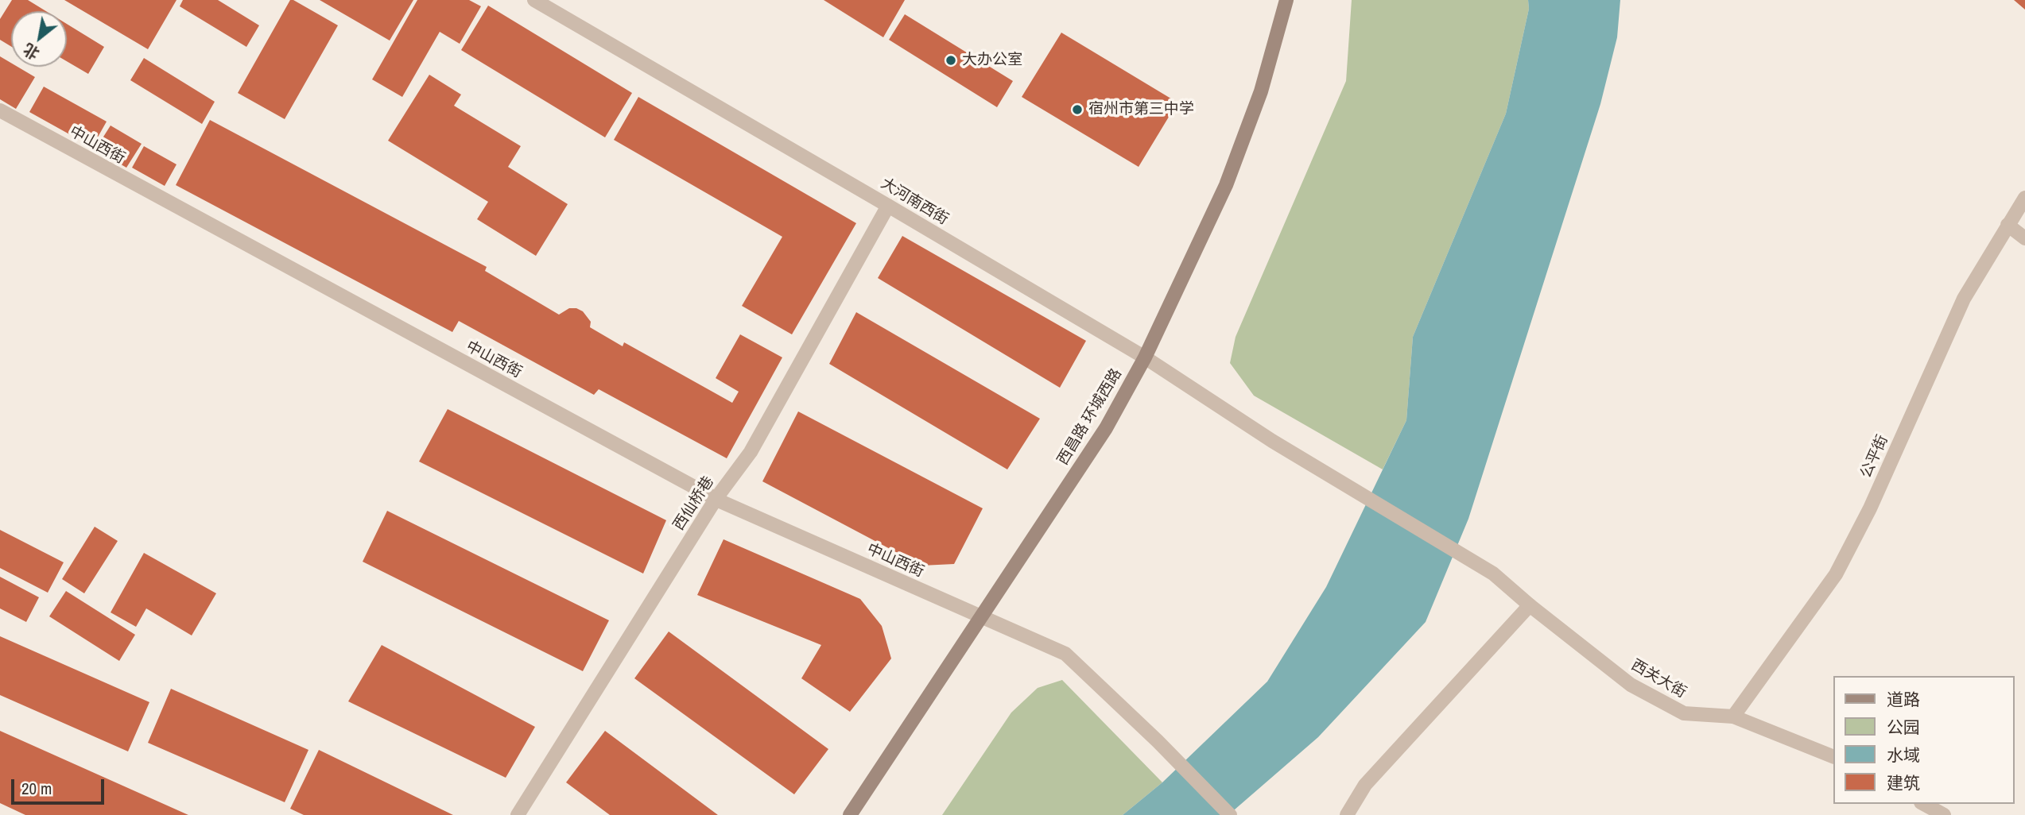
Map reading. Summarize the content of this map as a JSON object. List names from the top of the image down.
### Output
{
  "streets": {
    "main road": ["西昌路 环城西路"],
    "street": [
      "中山西街",
      "大河南西街",
      "公平街",
      "西仙桥巷",
      "西关大街"
    ]
  },
  "crossings": [
    ["中山西街", "西昌路 环城西路"],
    ["中山西街", "西仙桥巷"],
    ["大河南西街", "西昌路 环城西路"],
    ["大河南西街", "西仙桥巷"],
    ["大河南西街", "西关大街"],
    ["公平街", "西关大街"]
  ],
  "places": ["大办公室", "宿州市第三中学"],
  "legend": [
    "道路",
    "公园",
    "水域",
    "建筑"
  ],
  "scale_bar": "20 m",
  "north": "bottom left"
}
